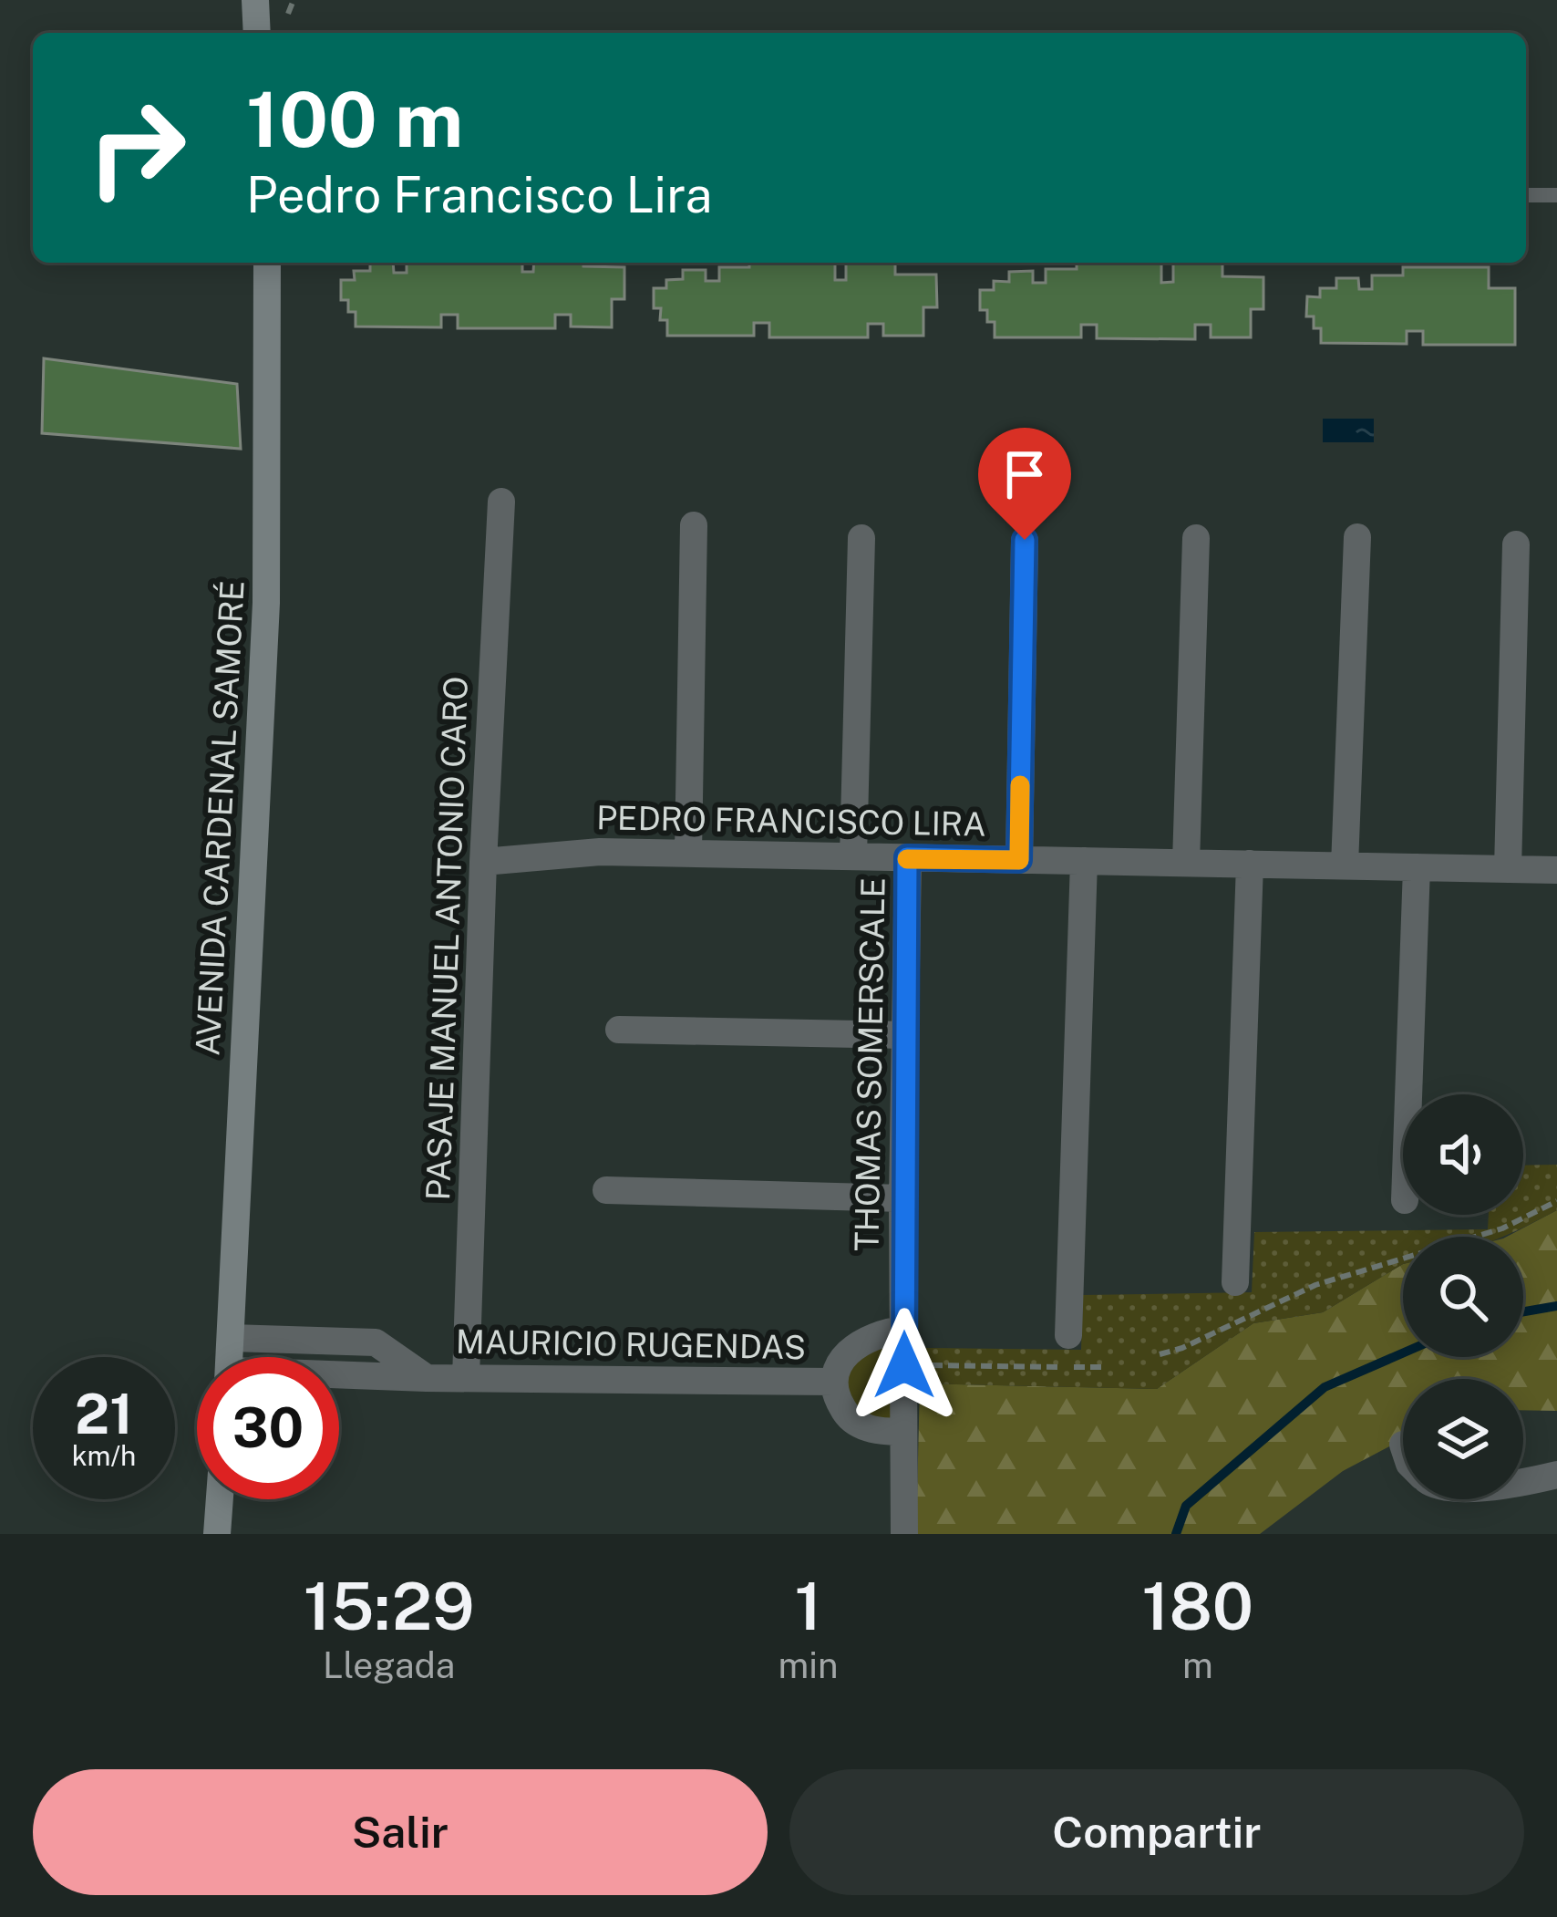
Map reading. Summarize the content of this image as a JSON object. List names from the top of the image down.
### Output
{
  "streets": {
    "main road": ["AVENIDA CARDENAL SAMORÉ"],
    "street": [
      "PEDRO FRANCISCO LIRA",
      "PASAJE MANUEL ANTONIO CARO",
      "THOMAS SOMERSCALE",
      "MAURICIO RUGENDAS"
    ]
  },
  "crossings": [
    ["AVENIDA CARDENAL SAMORÉ", "MAURICIO RUGENDAS"],
    ["PEDRO FRANCISCO LIRA", "PASAJE MANUEL ANTONIO CARO"],
    ["PEDRO FRANCISCO LIRA", "THOMAS SOMERSCALE"],
    ["PASAJE MANUEL ANTONIO CARO", "MAURICIO RUGENDAS"],
    ["THOMAS SOMERSCALE", "MAURICIO RUGENDAS"]
  ],
  "page": {
    "turn": ["100 m", "Pedro Francisco Lira"],
    "speed": "21 km/h",
    "limit": "30",
    "eta": [
      "15:29",
      "Llegada",
      "1",
      "min",
      "180",
      "m"
    ],
    "buttons": ["Salir", "Compartir"]
  }
}
